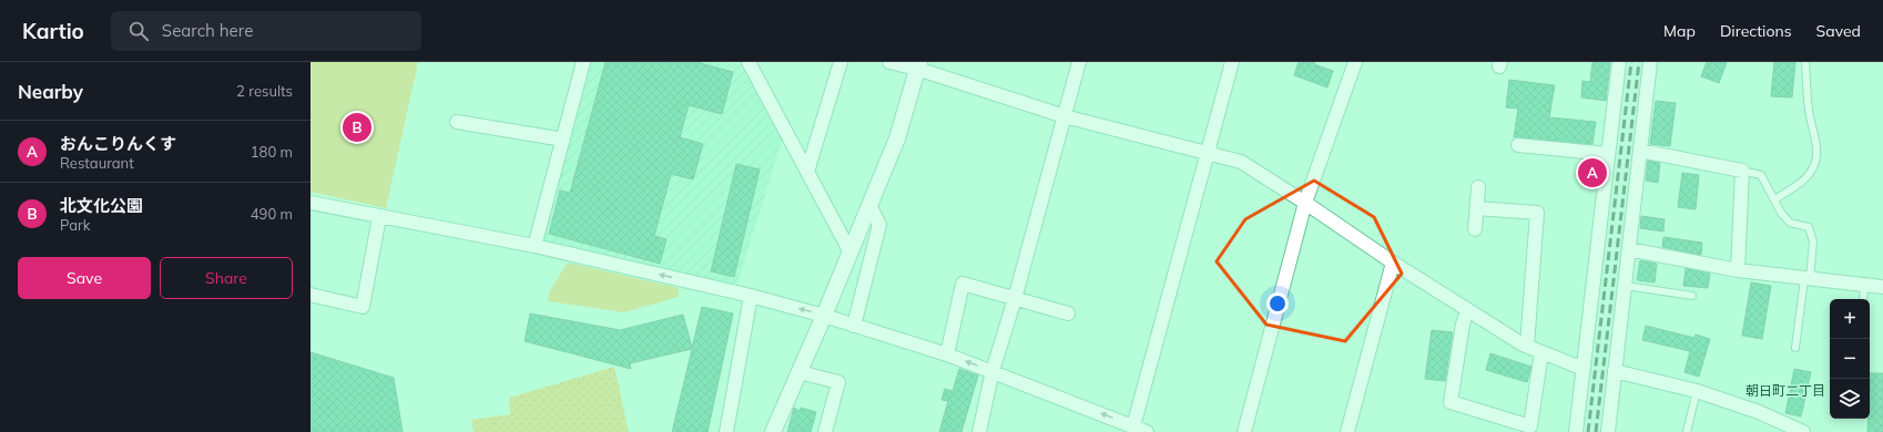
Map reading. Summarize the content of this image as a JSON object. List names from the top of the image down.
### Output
{
  "districts": ["朝日町二丁目"],
  "page": {
    "header": "Kartio",
    "search": "Search here",
    "nav": ["Map", "Directions", "Saved"],
    "heading": ["Nearby", "2 results"],
    "pins": ["B", "A"],
    "list": [
      {
        "mark": "A",
        "name": "おんこりんくす",
        "note": "Restaurant",
        "value": "180 m"
      },
      {
        "mark": "B",
        "name": "北文化公園",
        "note": "Park",
        "value": "490 m"
      }
    ],
    "buttons": ["Save", "Share"],
    "map_buttons": ["+", "−"]
  }
}
